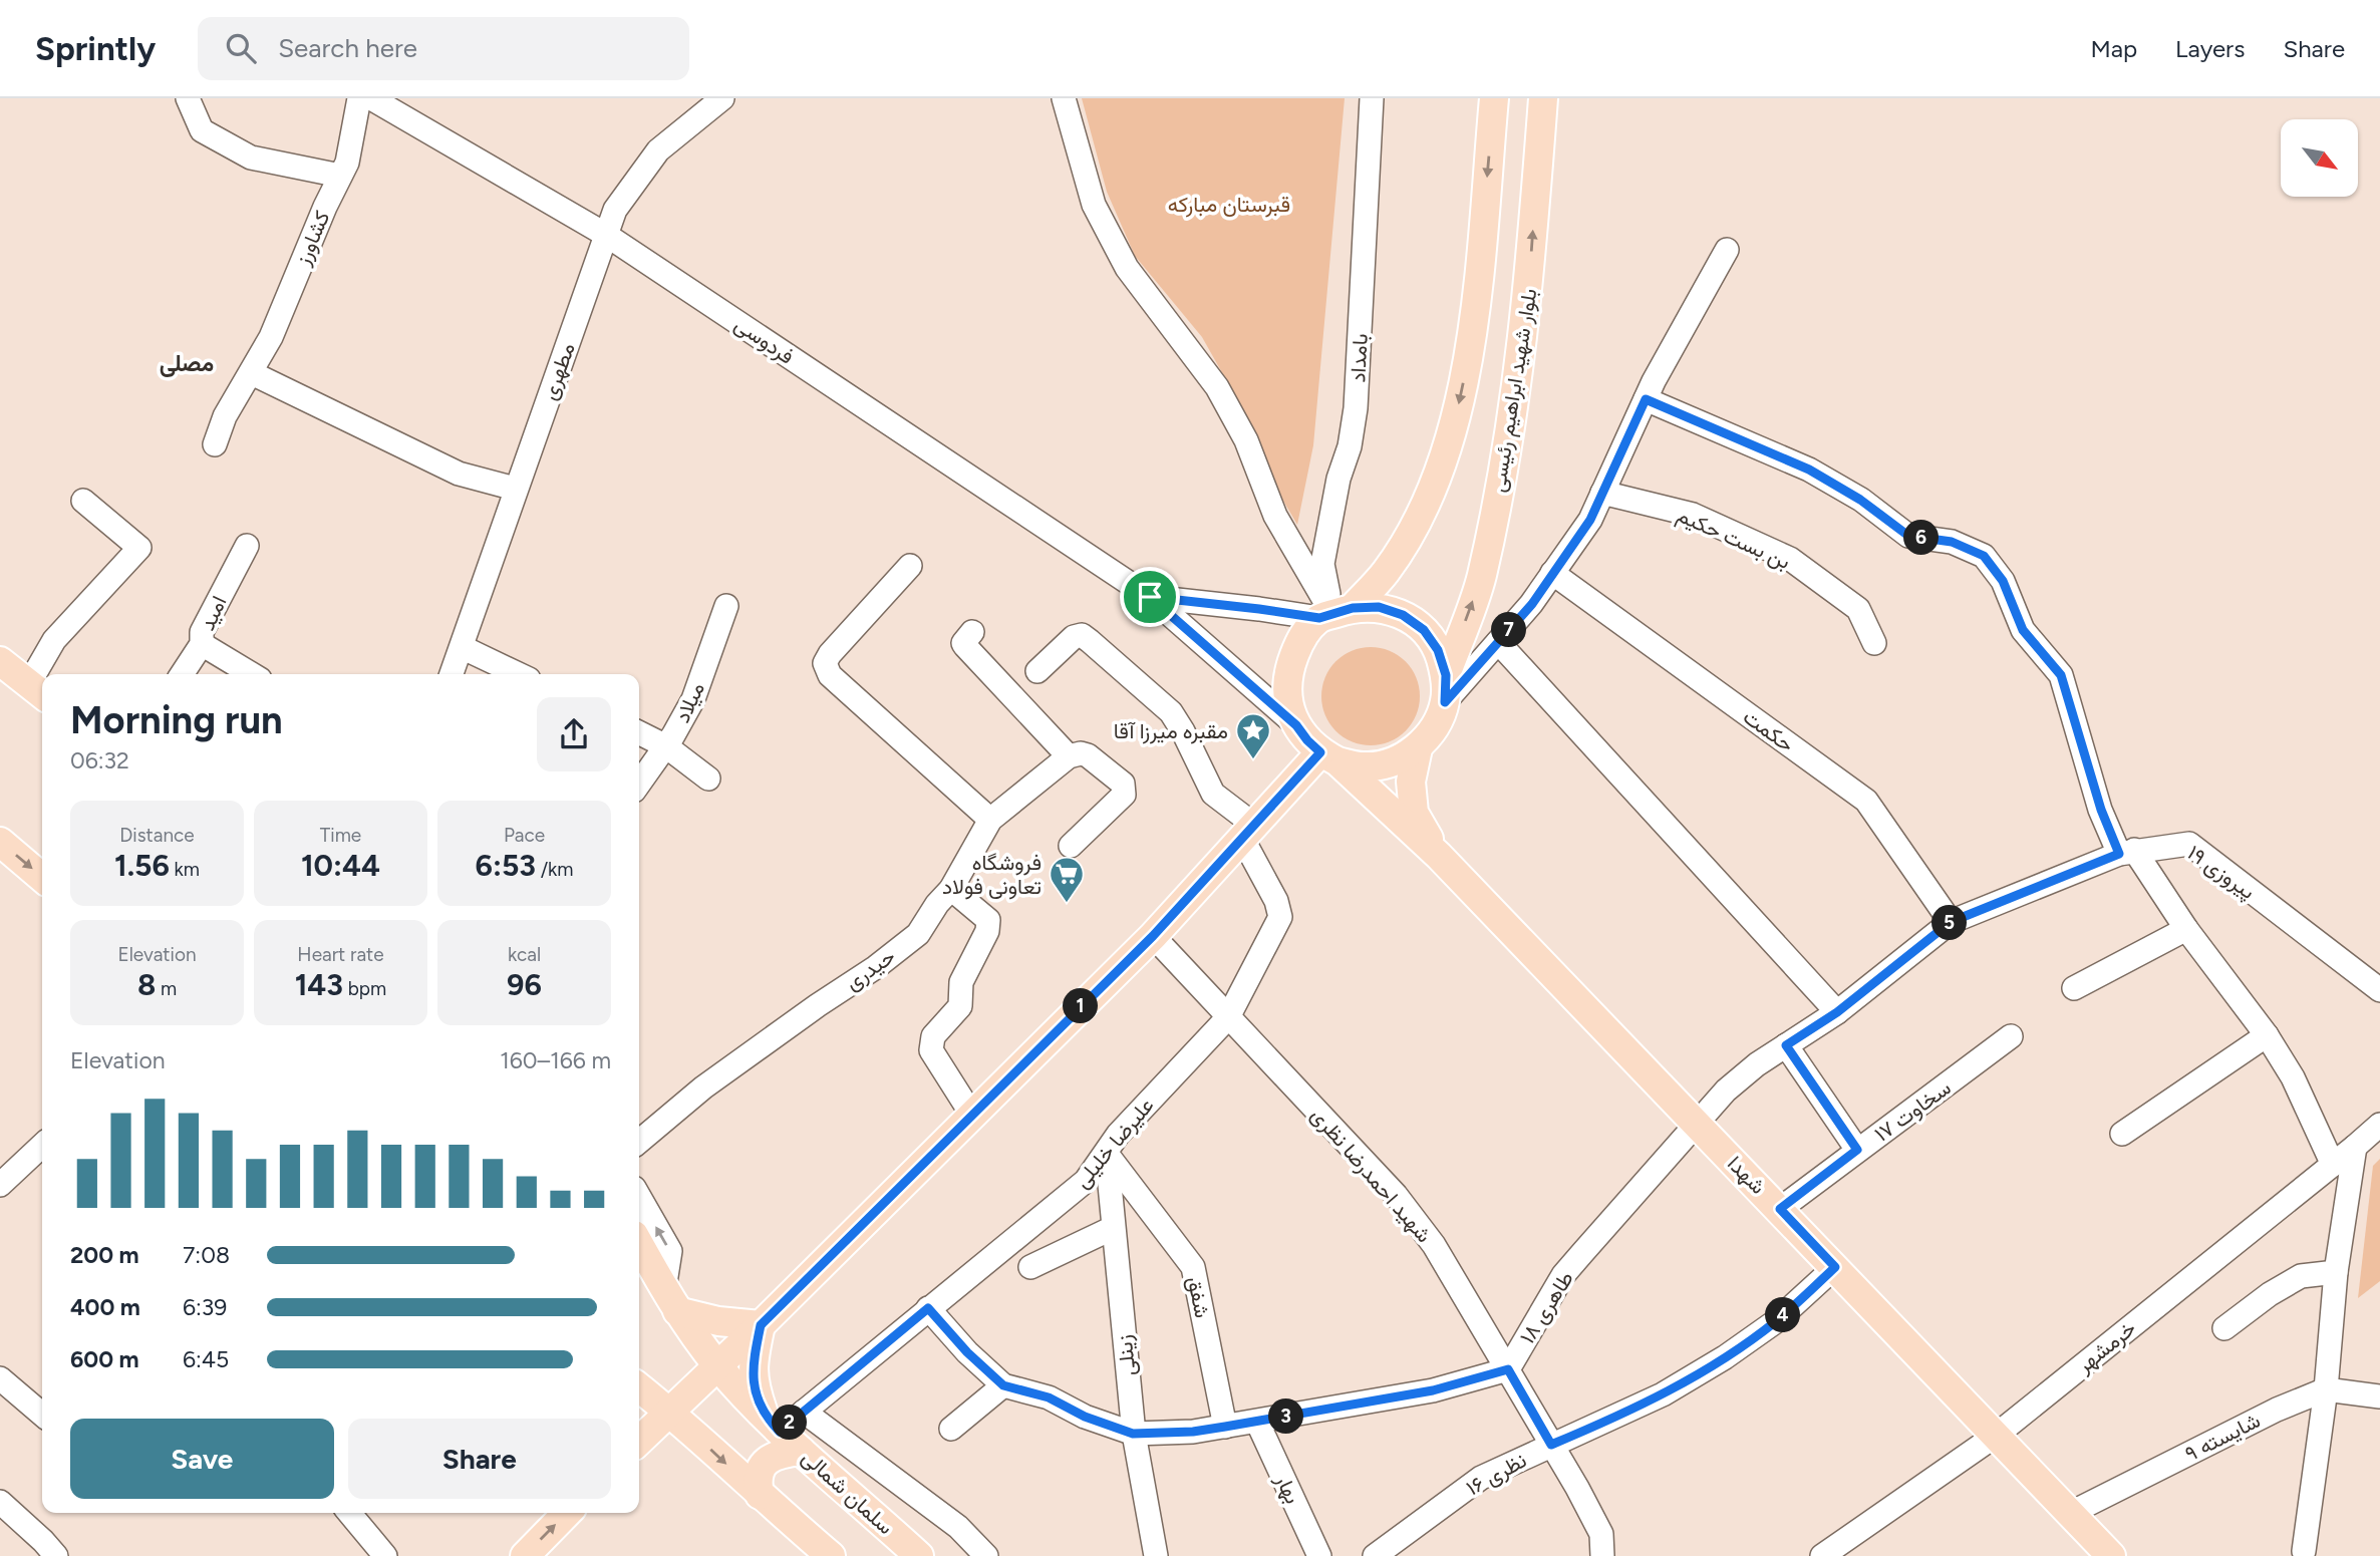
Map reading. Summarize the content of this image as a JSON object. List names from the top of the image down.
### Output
{
  "streets": {
    "main road": ["بلوار شهید ابراهیم رئیسی", "شهدا", "سلمان شمالی"],
    "street": [
      "کشاورز",
      "فردوسی",
      "بامداد",
      "مطهری",
      "بن بست حکیم",
      "امید",
      "میلاد",
      "حکمت",
      "پیروزی ۱۹",
      "حیدری",
      "سخاوت ۱۷",
      "علیرضا خلیلی",
      "شهید احمدرضا نظری",
      "شفق",
      "طاهری ۱۸",
      "خرمشهر",
      "زینلی",
      "شایسته ۹",
      "نظری ۱۶",
      "بهار"
    ]
  },
  "crossings": [
    ["فردوسی", "بامداد"],
    ["فردوسی", "مطهری"],
    ["فردوسی", "بلوار شهید ابراهیم رئیسی"],
    ["بامداد", "بلوار شهید ابراهیم رئیسی"],
    ["حکمت", "پیروزی ۱۹"],
    ["پیروزی ۱۹", "شهدا"],
    ["پیروزی ۱۹", "طاهری ۱۸"],
    ["سخاوت ۱۷", "شهدا"],
    ["علیرضا خلیلی", "شهید احمدرضا نظری"],
    ["علیرضا خلیلی", "شفق"],
    ["علیرضا خلیلی", "زینلی"],
    ["علیرضا خلیلی", "سلمان شمالی"],
    ["شهید احمدرضا نظری", "طاهری ۱۸"],
    ["شهید احمدرضا نظری", "نظری ۱۶"],
    ["شهدا", "طاهری ۱۸"],
    ["شهدا", "خرمشهر"],
    ["شهدا", "شایسته ۹"],
    ["شهدا", "نظری ۱۶"],
    ["شفق", "زینلی"]
  ],
  "districts": ["مصلی"],
  "parks": ["قبرستان مبارکه"],
  "places": {
    "place": ["مقبره میرزا آقا"],
    "supermarket": ["فروشگاه تعاونی فولاد"]
  },
  "north": "bottom right",
  "page": {
    "header": "Sprintly",
    "search": "Search here",
    "nav": ["Map", "Layers", "Share"],
    "pins": [
      "6",
      "7",
      "5",
      "1",
      "4",
      "3",
      "2"
    ],
    "heading": ["Morning run", "06:32"],
    "stats": [
      ["Distance", "1.56 km"],
      ["Time", "10:44"],
      ["Pace", "6:53 /km"],
      ["Elevation", "8 m"],
      ["Heart rate", "143 bpm"],
      ["kcal", "96"]
    ],
    "chart": ["Elevation", "160–166 m"],
    "list": [
      {
        "name": "200 m",
        "note": "7:08"
      },
      {
        "name": "400 m",
        "note": "6:39"
      },
      {
        "name": "600 m",
        "note": "6:45"
      }
    ],
    "buttons": ["Save", "Share"]
  }
}
